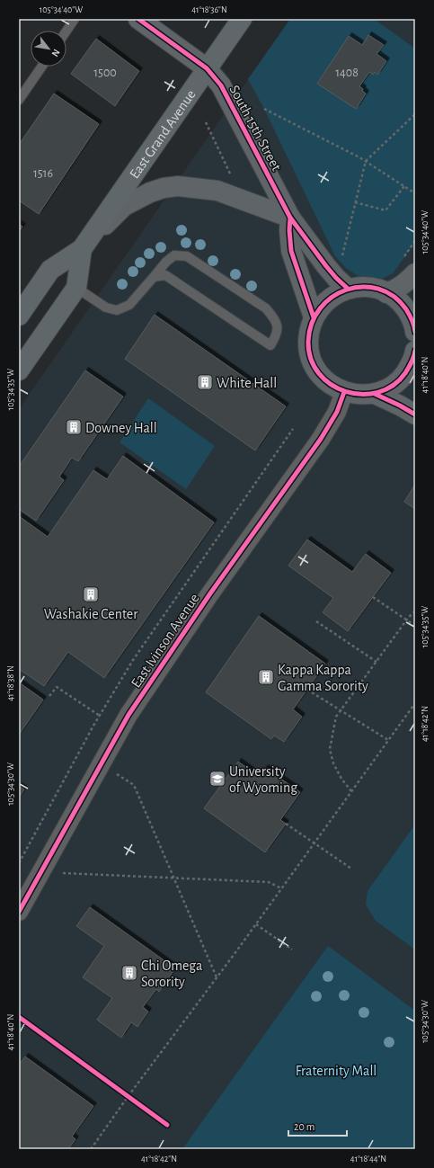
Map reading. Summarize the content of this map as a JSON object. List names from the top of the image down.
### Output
{
  "streets": {
    "main road": ["South 15th Street", "East Grand Avenue"],
    "street": ["East Ivinson Avenue"]
  },
  "crossings": [
    ["South 15th Street", "East Grand Avenue"]
  ],
  "parks": ["Fraternity Mall"],
  "places": {
    "building": [
      "White Hall",
      "Downey Hall",
      "Washakie Center",
      "Kappa Kappa Gamma Sorority",
      "Chi Omega Sorority"
    ],
    "school or university": ["University of Wyoming"]
  },
  "house_numbers": ["1500", "1408", "1516"],
  "scale_bar": "20 m",
  "north": "bottom right",
  "coordinates": [
    "105°34'40\"W",
    "41°18'36\"N",
    "41°18'40\"N",
    "105°34'35\"W",
    "41°18'38\"N",
    "41°18'42\"N",
    "105°34'30\"W",
    "41°18'44\"N"
  ]
}
